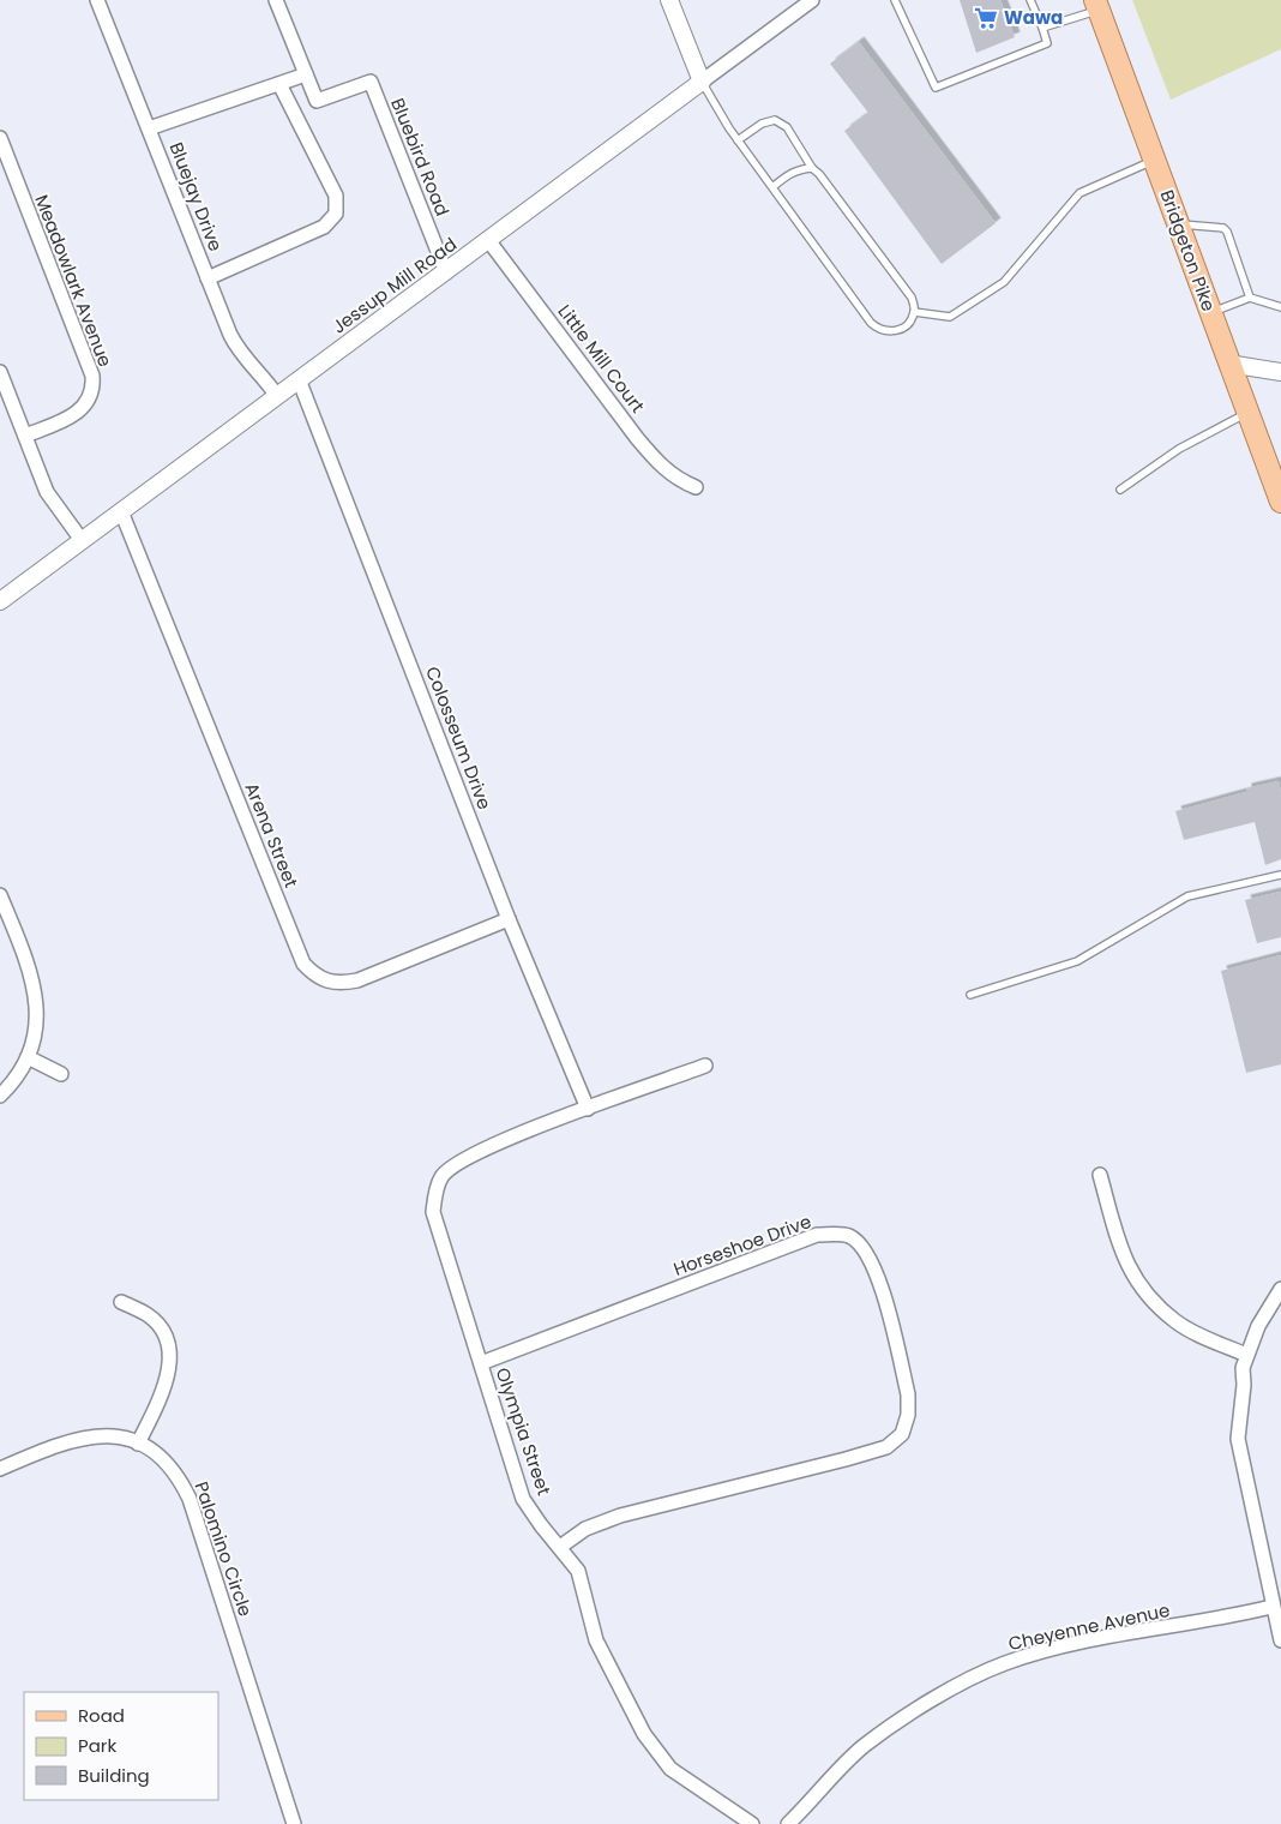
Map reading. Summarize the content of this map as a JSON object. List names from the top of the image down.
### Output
{
  "streets": {
    "main road": ["Bridgeton Pike"],
    "street": [
      "Bluebird Road",
      "Bluejay Drive",
      "Meadowlark Avenue",
      "Jessup Mill Road",
      "Little Mill Court",
      "Colosseum Drive",
      "Arena Street",
      "Horseshoe Drive",
      "Olympia Street",
      "Palomino Circle",
      "Cheyenne Avenue"
    ]
  },
  "crossings": [
    ["Bluebird Road", "Jessup Mill Road"],
    ["Bluejay Drive", "Jessup Mill Road"],
    ["Jessup Mill Road", "Little Mill Court"],
    ["Jessup Mill Road", "Colosseum Drive"],
    ["Jessup Mill Road", "Arena Street"],
    ["Colosseum Drive", "Arena Street"],
    ["Colosseum Drive", "Olympia Street"],
    ["Horseshoe Drive", "Olympia Street"]
  ],
  "places": {
    "supermarket": ["Wawa"]
  },
  "legend": ["Road", "Park", "Building"]
}
